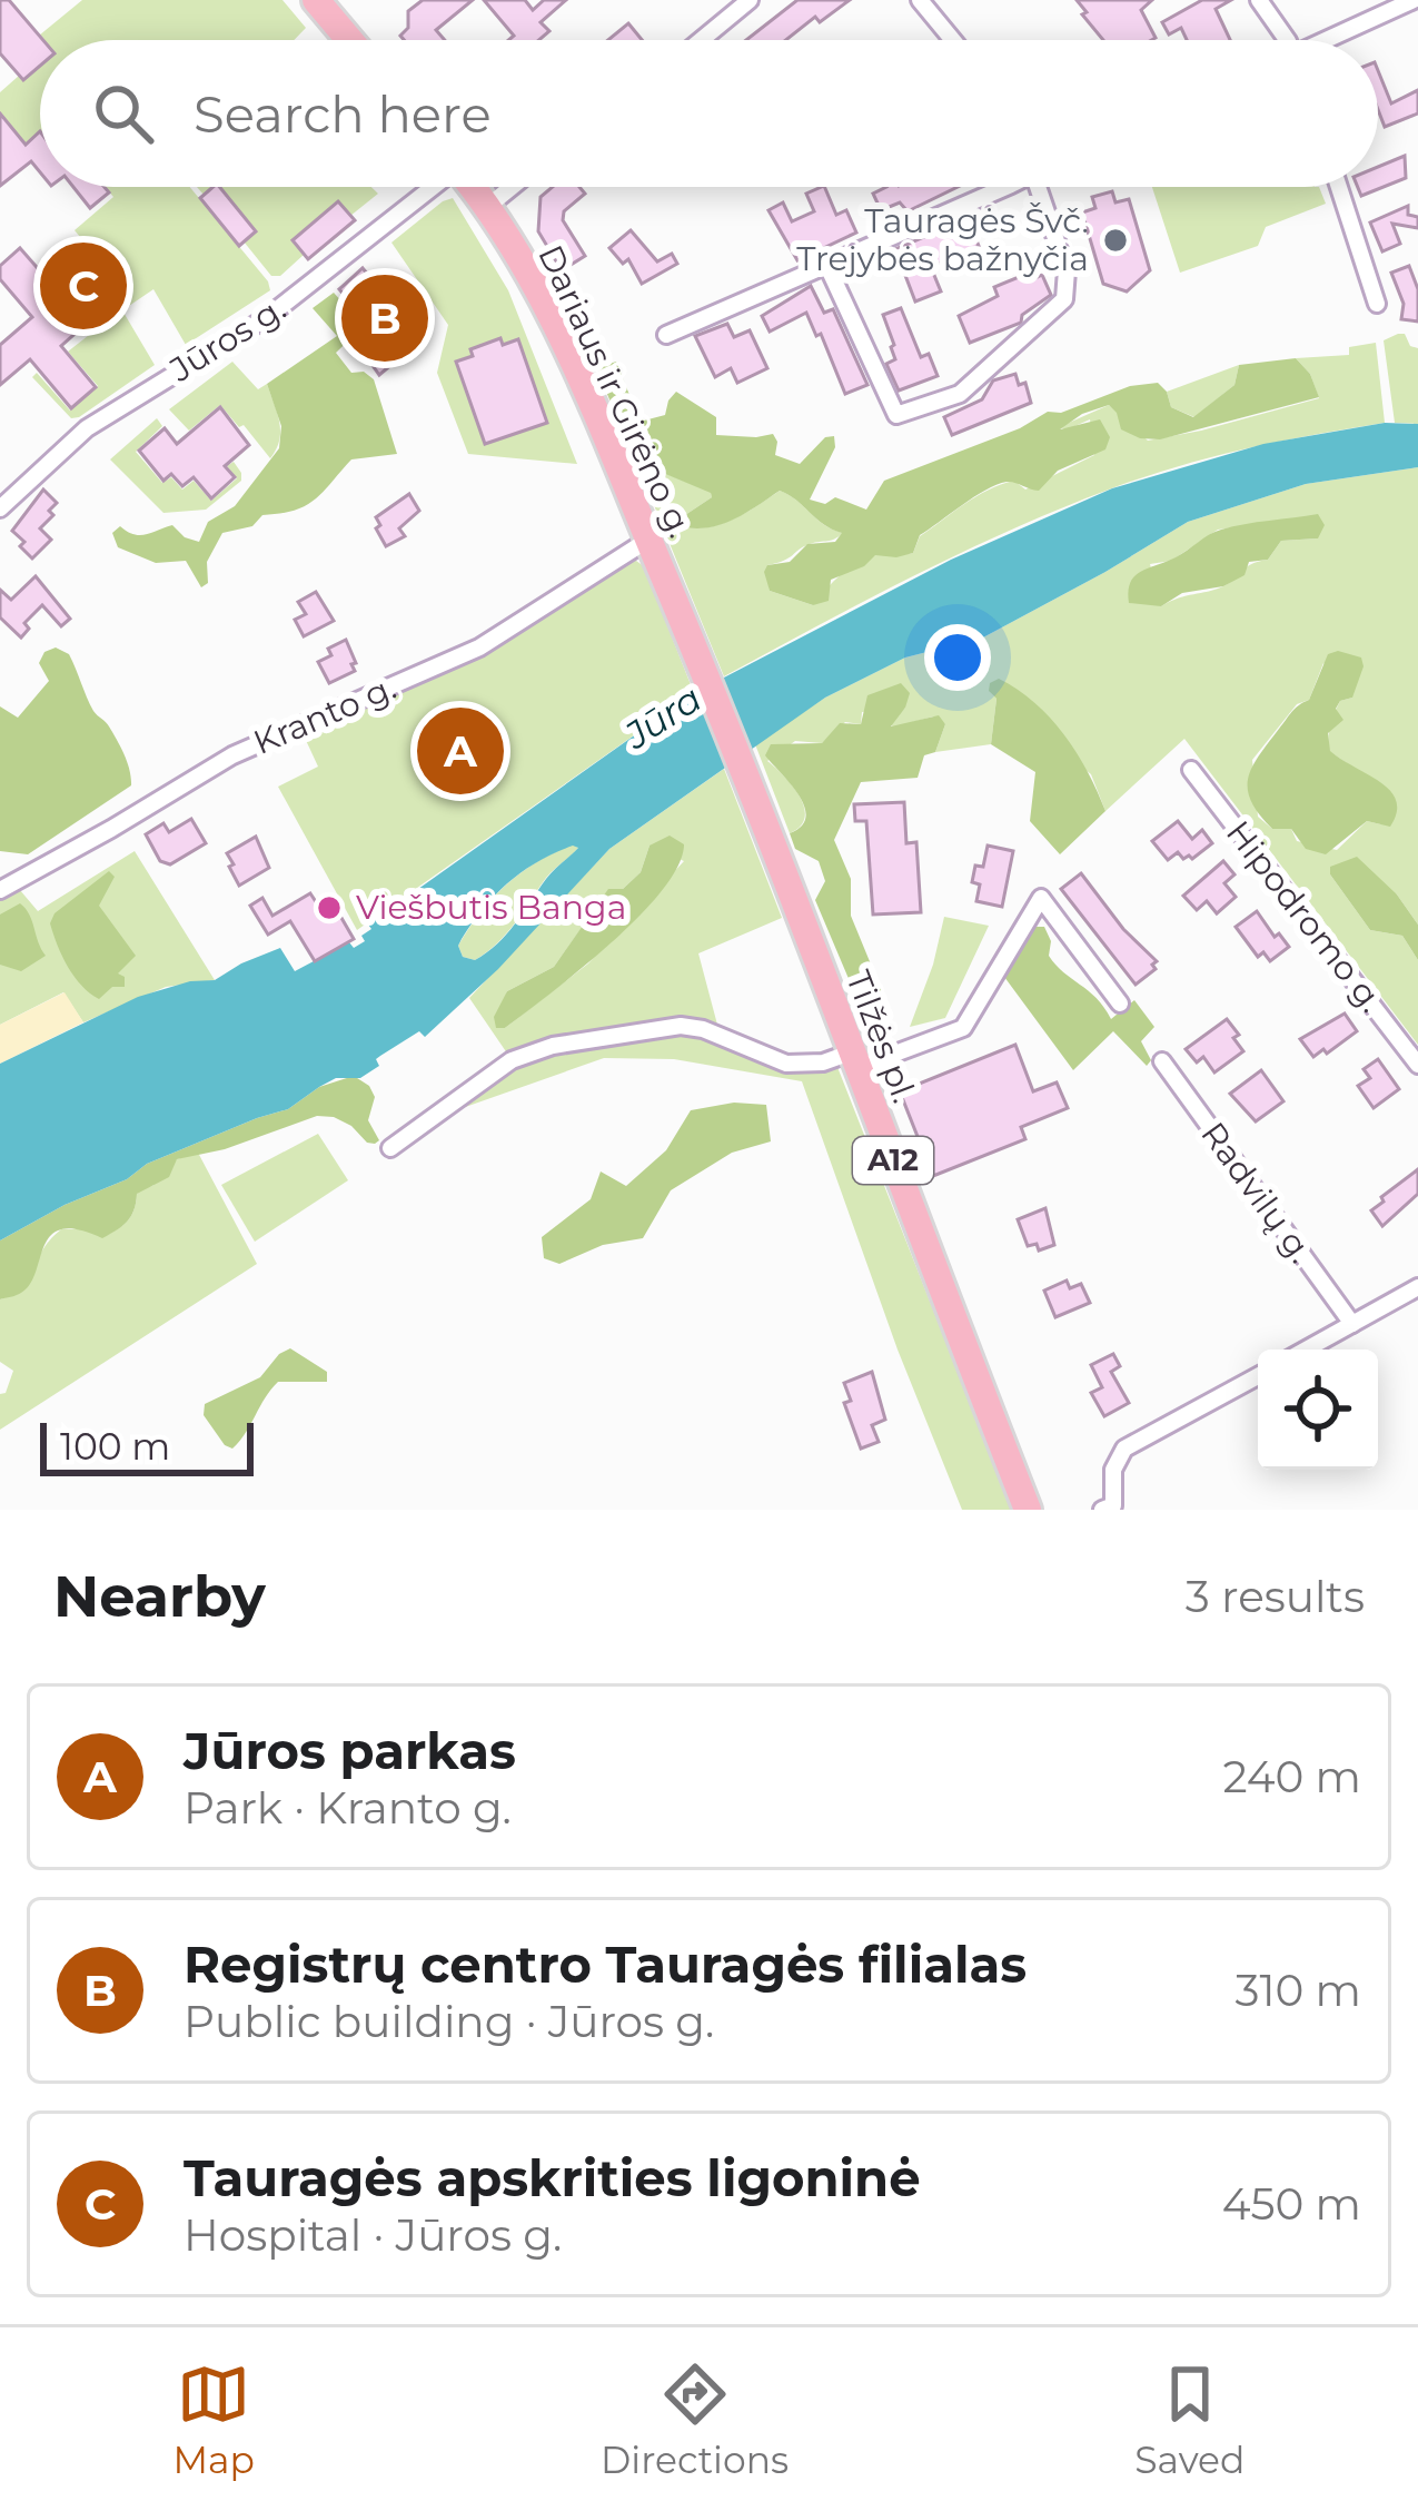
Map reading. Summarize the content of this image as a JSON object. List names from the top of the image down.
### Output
{
  "streets": {
    "highway": ["Dariaus ir Girėno g.", "Tilžės pl.", "A12"],
    "street": [
      "Jūros g.",
      "Kranto g.",
      "Hipodromo g.",
      "Radvilų g."
    ]
  },
  "crossings": [
    ["Dariaus ir Girėno g.", "Kranto g."],
    ["Dariaus ir Girėno g.", "Tilžės pl."]
  ],
  "water": ["Jūra"],
  "places": ["Tauragės Švč. Trejybės bažnyčia", "Viešbutis Banga"],
  "scale_bar": "100 m",
  "page": {
    "search": "Search here",
    "pins": ["C", "B", "A"],
    "scale": "100 m",
    "heading": ["Nearby", "3 results"],
    "list": [
      {
        "mark": "A",
        "name": "Jūros parkas",
        "note": "Park · Kranto g.",
        "value": "240 m"
      },
      {
        "mark": "B",
        "name": "Registrų centro Tauragės filialas",
        "note": "Public building · Jūros g.",
        "value": "310 m"
      },
      {
        "mark": "C",
        "name": "Tauragės apskrities ligoninė",
        "note": "Hospital · Jūros g.",
        "value": "450 m"
      }
    ],
    "nav": ["Map", "Directions", "Saved"]
  }
}
